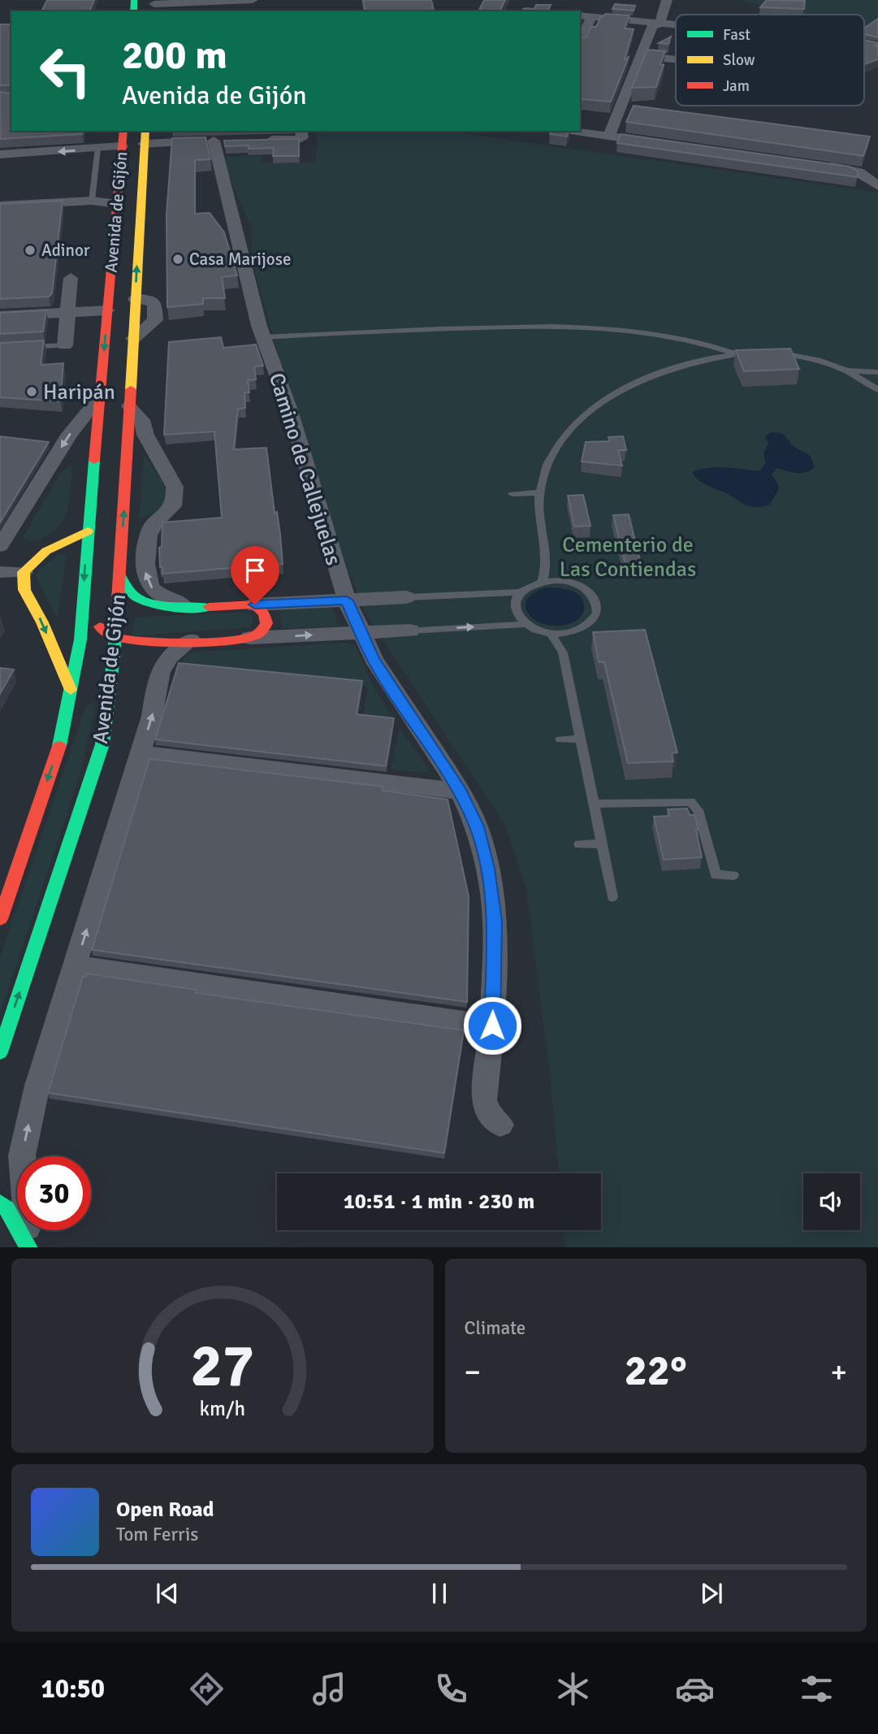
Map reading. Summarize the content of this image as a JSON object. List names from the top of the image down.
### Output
{
  "streets": {
    "highway": ["Avenida de Gijón"],
    "street": ["Camino de Callejuelas"]
  },
  "crossings": [
    ["Avenida de Gijón", "Camino de Callejuelas"]
  ],
  "parks": ["Cementerio de Las Contiendas"],
  "places": ["Adinor", "Casa Marijose", "Haripán"],
  "legend": ["Fast", "Slow", "Jam"],
  "page": {
    "turn": ["200 m", "Avenida de Gijón"],
    "limit": "30",
    "trip": "10:51 · 1 min · 230 m",
    "tile": "Climate",
    "heat": ["−", "22°", "+"],
    "song": ["Open Road", "Tom Ferris"],
    "tabs": "10:50",
    "gauge": ["27", "km/h"]
  }
}
